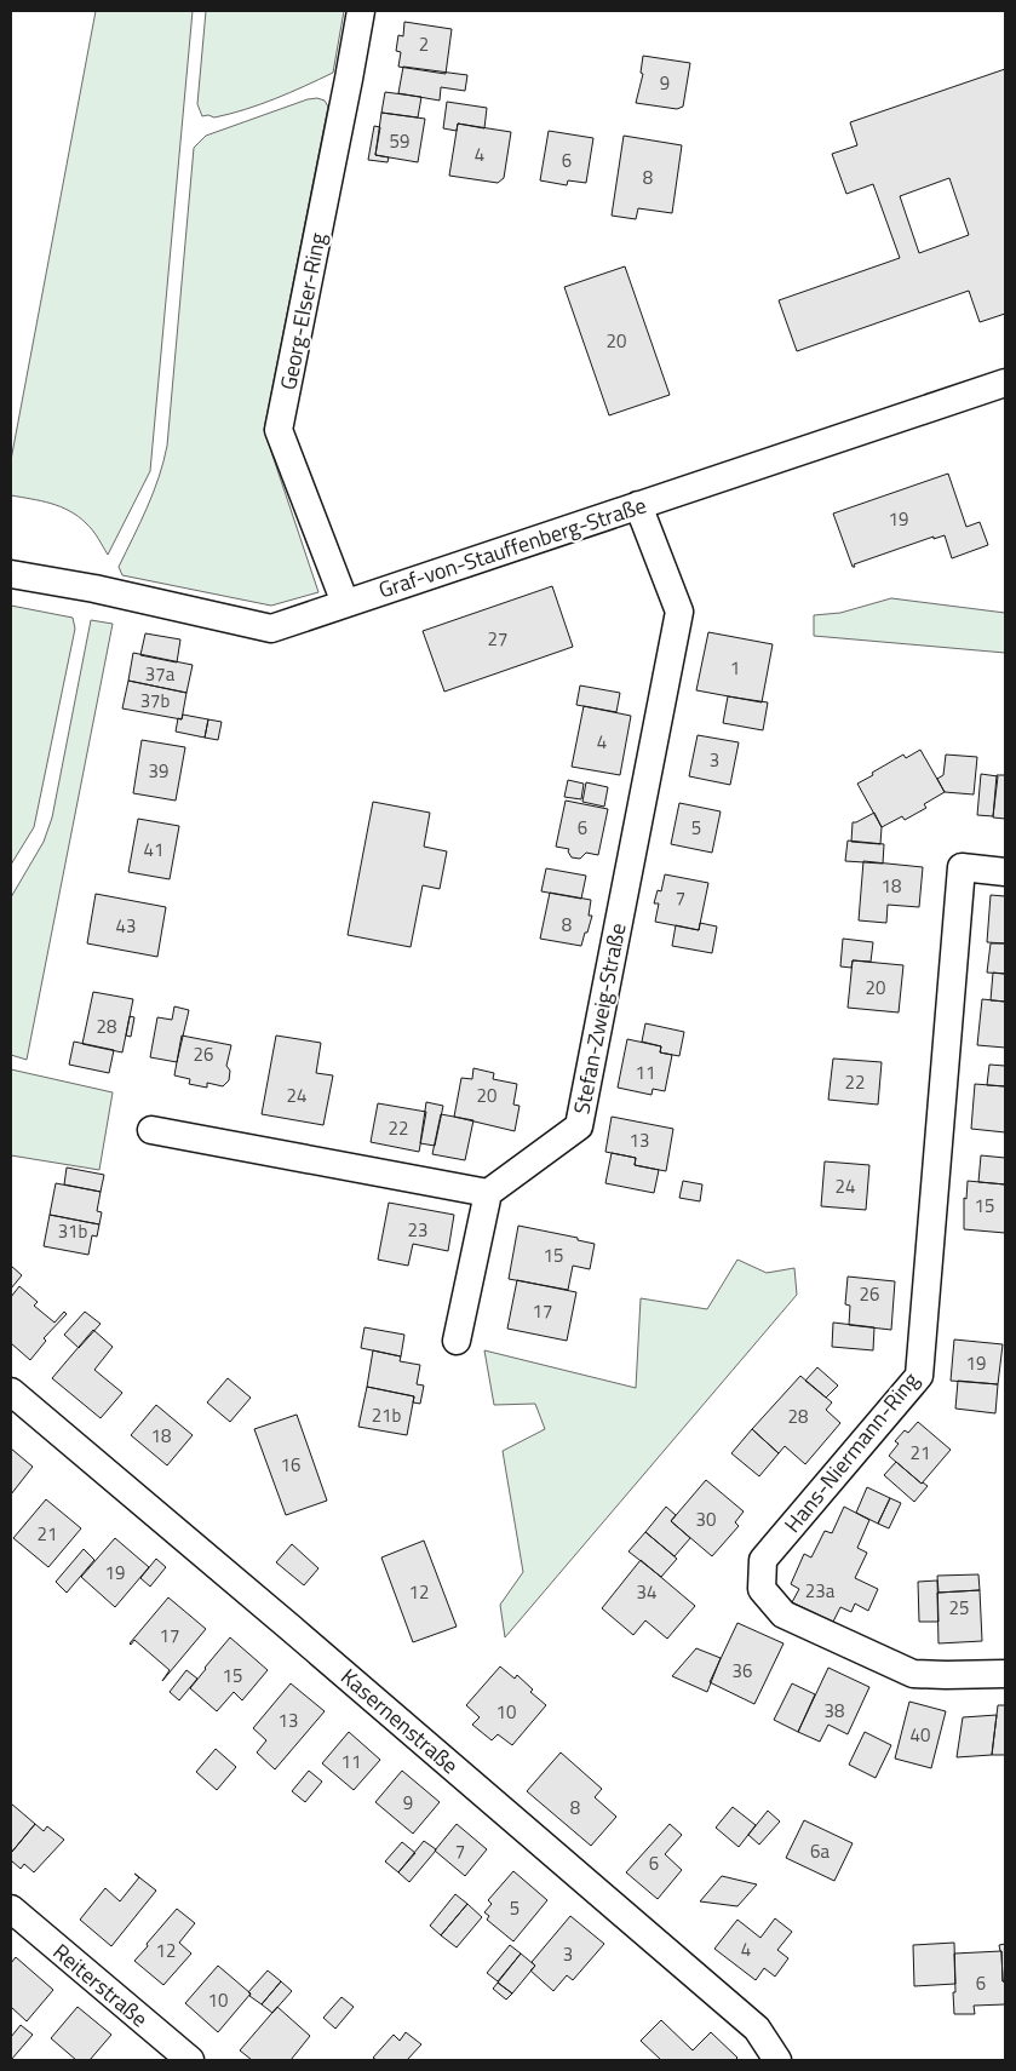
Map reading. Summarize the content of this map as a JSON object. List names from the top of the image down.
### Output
{
  "streets": {
    "street": [
      "Georg-Elser-Ring",
      "Graf-von-Stauffenberg-Straße",
      "Stefan-Zweig-Straße",
      "Hans-Niermann-Ring",
      "Kasernenstraße",
      "Reiterstraße"
    ]
  },
  "crossings": [
    ["Georg-Elser-Ring", "Graf-von-Stauffenberg-Straße"],
    ["Graf-von-Stauffenberg-Straße", "Stefan-Zweig-Straße"]
  ],
  "house_numbers": [
    "2",
    "9",
    "59",
    "4",
    "6",
    "8",
    "20",
    "19",
    "27",
    "1",
    "37a",
    "37b",
    "4",
    "3",
    "39",
    "6",
    "5",
    "41",
    "18",
    "7",
    "8",
    "43",
    "20",
    "28",
    "26",
    "11",
    "22",
    "24",
    "20",
    "22",
    "13",
    "24",
    "15",
    "23",
    "31b",
    "15",
    "26",
    "17",
    "19",
    "21b",
    "28",
    "18",
    "21",
    "16",
    "30",
    "21",
    "19",
    "23a",
    "12",
    "34",
    "25",
    "17",
    "36",
    "15",
    "38",
    "10",
    "13",
    "40",
    "11",
    "9",
    "8",
    "7",
    "6a",
    "6",
    "5",
    "4",
    "12",
    "3",
    "6",
    "10"
  ]
}
